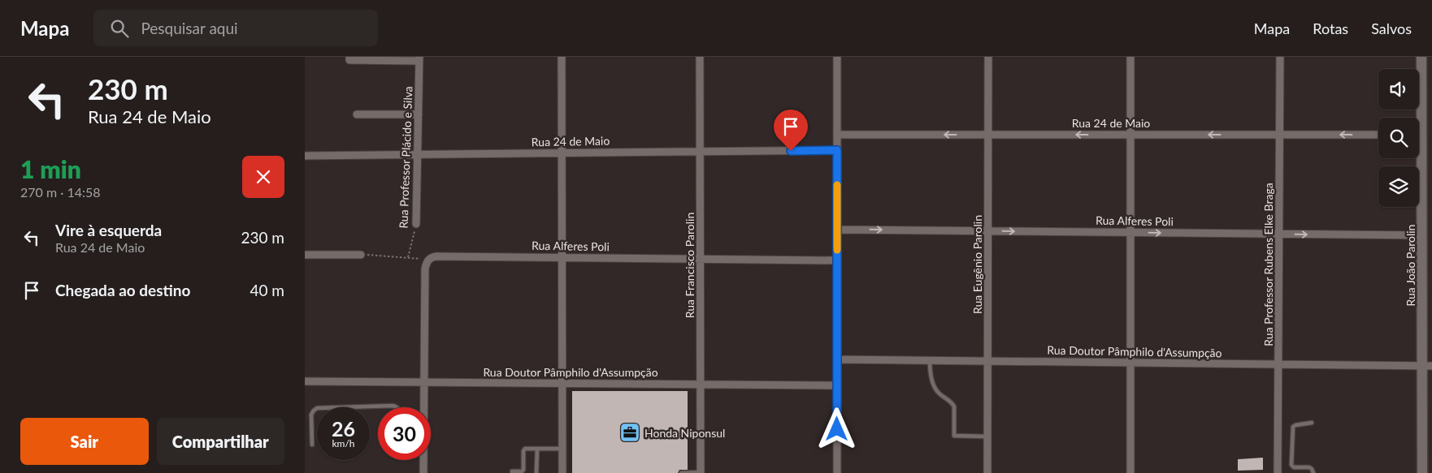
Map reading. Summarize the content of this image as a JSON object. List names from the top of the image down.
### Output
{
  "streets": {
    "main road": ["Rua João Parolin"],
    "street": [
      "Rua 24 de Maio",
      "Rua Professor Plácido e Silva",
      "Rua Alferes Poli",
      "Rua Eugênio Parolin",
      "Rua Professor Rubens Elke Braga",
      "Rua Francisco Parolin",
      "Rua Doutor Pâmphilo d'Assumpção"
    ]
  },
  "crossings": [
    ["Rua 24 de Maio", "Rua Professor Plácido e Silva"],
    ["Rua 24 de Maio", "Rua Eugênio Parolin"],
    ["Rua 24 de Maio", "Rua Professor Rubens Elke Braga"],
    ["Rua 24 de Maio", "Rua Francisco Parolin"],
    ["Rua Alferes Poli", "Rua Eugênio Parolin"],
    ["Rua Alferes Poli", "Rua Professor Rubens Elke Braga"],
    ["Rua Alferes Poli", "Rua Francisco Parolin"],
    ["Rua Alferes Poli", "Rua João Parolin"],
    ["Rua Eugênio Parolin", "Rua Doutor Pâmphilo d'Assumpção"],
    ["Rua Professor Rubens Elke Braga", "Rua Doutor Pâmphilo d'Assumpção"],
    ["Rua Francisco Parolin", "Rua Doutor Pâmphilo d'Assumpção"],
    ["Rua João Parolin", "Rua Doutor Pâmphilo d'Assumpção"]
  ],
  "one_way": ["Rua 24 de Maio", "Rua Alferes Poli"],
  "places": {
    "office": ["Honda Niponsul"]
  },
  "page": {
    "header": "Mapa",
    "search": "Pesquisar aqui",
    "nav": ["Mapa", "Rotas", "Salvos"],
    "turn": ["230 m", "Rua 24 de Maio"],
    "heading": ["1 min", "270 m · 14:58"],
    "list": [
      {
        "name": "Vire à esquerda",
        "note": "Rua 24 de Maio",
        "value": "230 m"
      },
      {
        "name": "Chegada ao destino",
        "value": "40 m"
      }
    ],
    "speed": "26 km/h",
    "limit": "30",
    "buttons": ["Sair", "Compartilhar"]
  }
}
